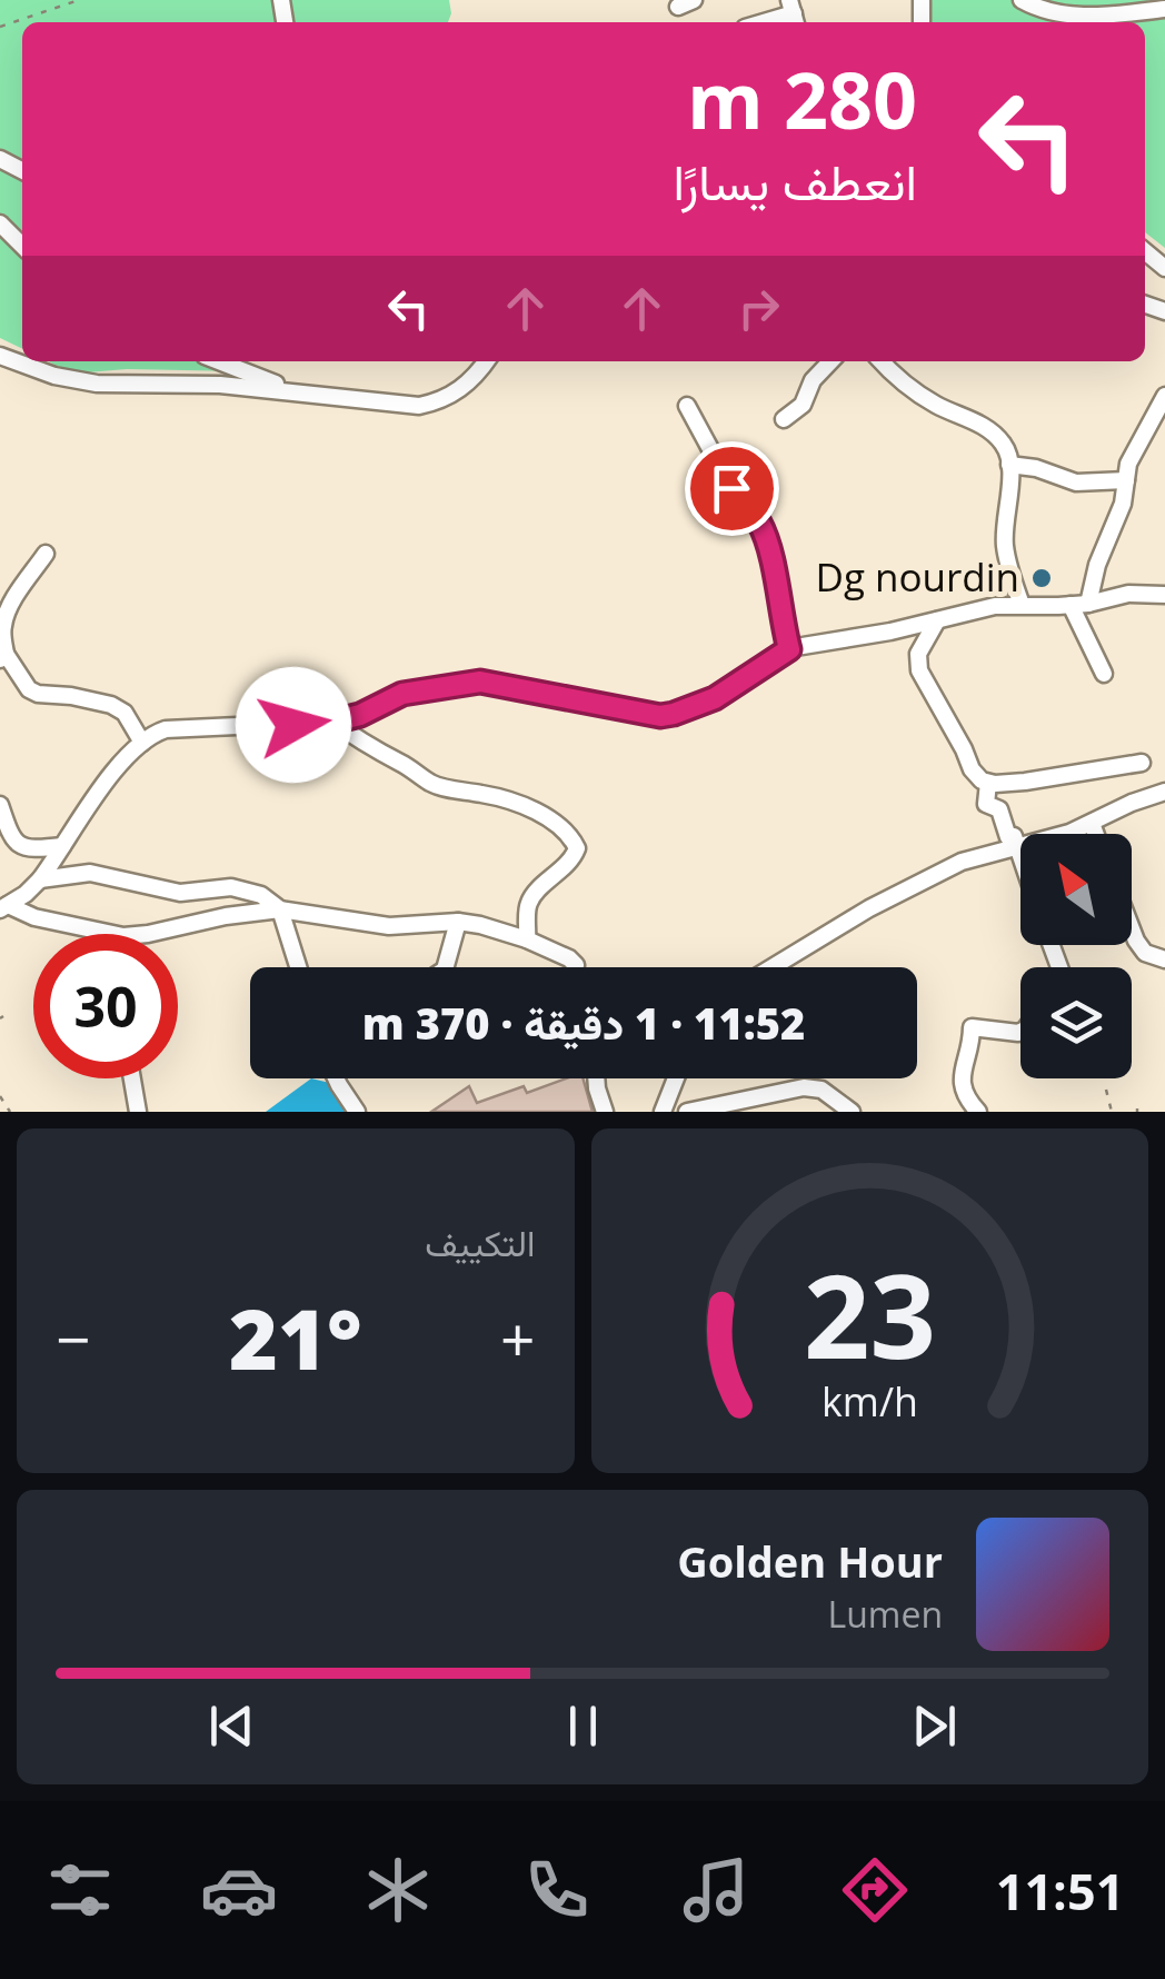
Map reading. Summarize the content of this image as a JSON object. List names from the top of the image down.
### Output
{
  "places": ["Dg nourdin"],
  "north": "top left",
  "page": {
    "turn": ["280 m", "انعطف يسارًا"],
    "limit": "30",
    "trip": "11:52 · 1 دقيقة · 370 m",
    "tile": "التكييف",
    "heat": ["−", "21°", "+"],
    "song": ["Golden Hour", "Lumen"],
    "tabs": "11:51",
    "gauge": ["23", "km/h"]
  }
}
